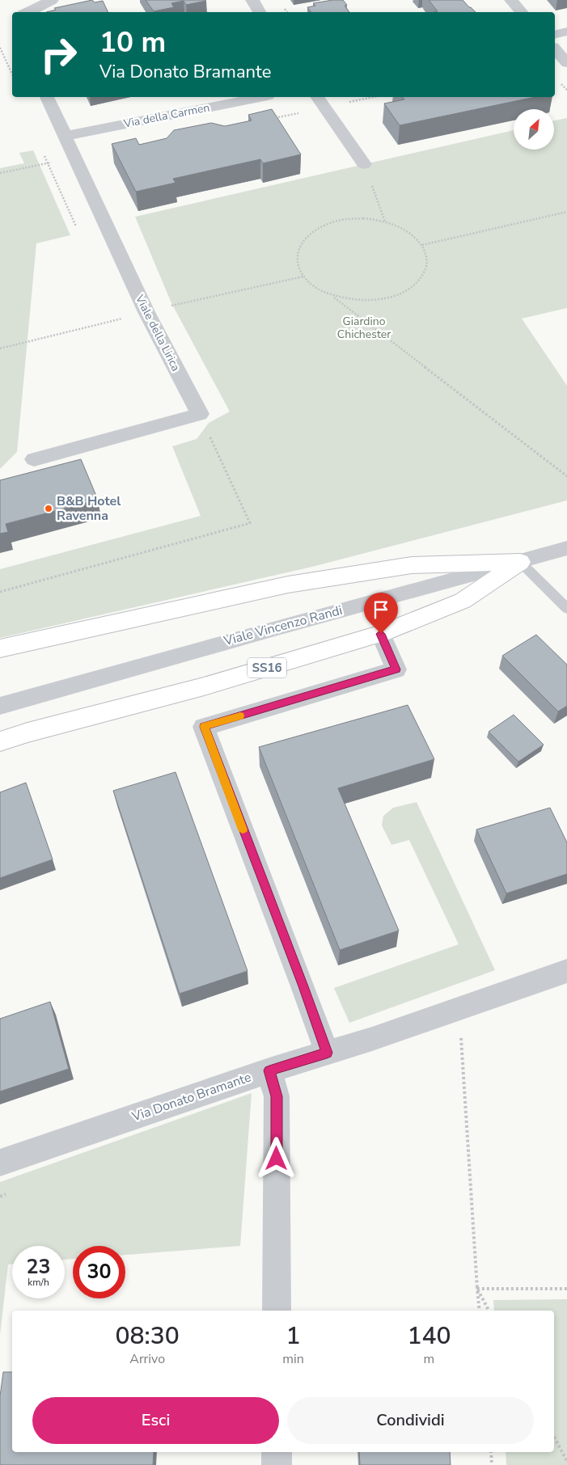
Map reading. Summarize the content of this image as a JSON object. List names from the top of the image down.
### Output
{
  "streets": {
    "highway": ["SS16"],
    "street": [
      "Via della Carmen",
      "Viale della Lirica",
      "Viale Vincenzo Randi",
      "Via Donato Bramante"
    ]
  },
  "crossings": [
    ["Via della Carmen", "Viale della Lirica"],
    ["Viale Vincenzo Randi", "SS16"]
  ],
  "parks": ["Giardino Chichester"],
  "places": ["B&B Hotel Ravenna"],
  "north": "top right",
  "page": {
    "turn": ["10 m", "Via Donato Bramante"],
    "speed": "23 km/h",
    "limit": "30",
    "eta": [
      "08:30",
      "Arrivo",
      "1",
      "min",
      "140",
      "m"
    ],
    "buttons": ["Esci", "Condividi"]
  }
}
